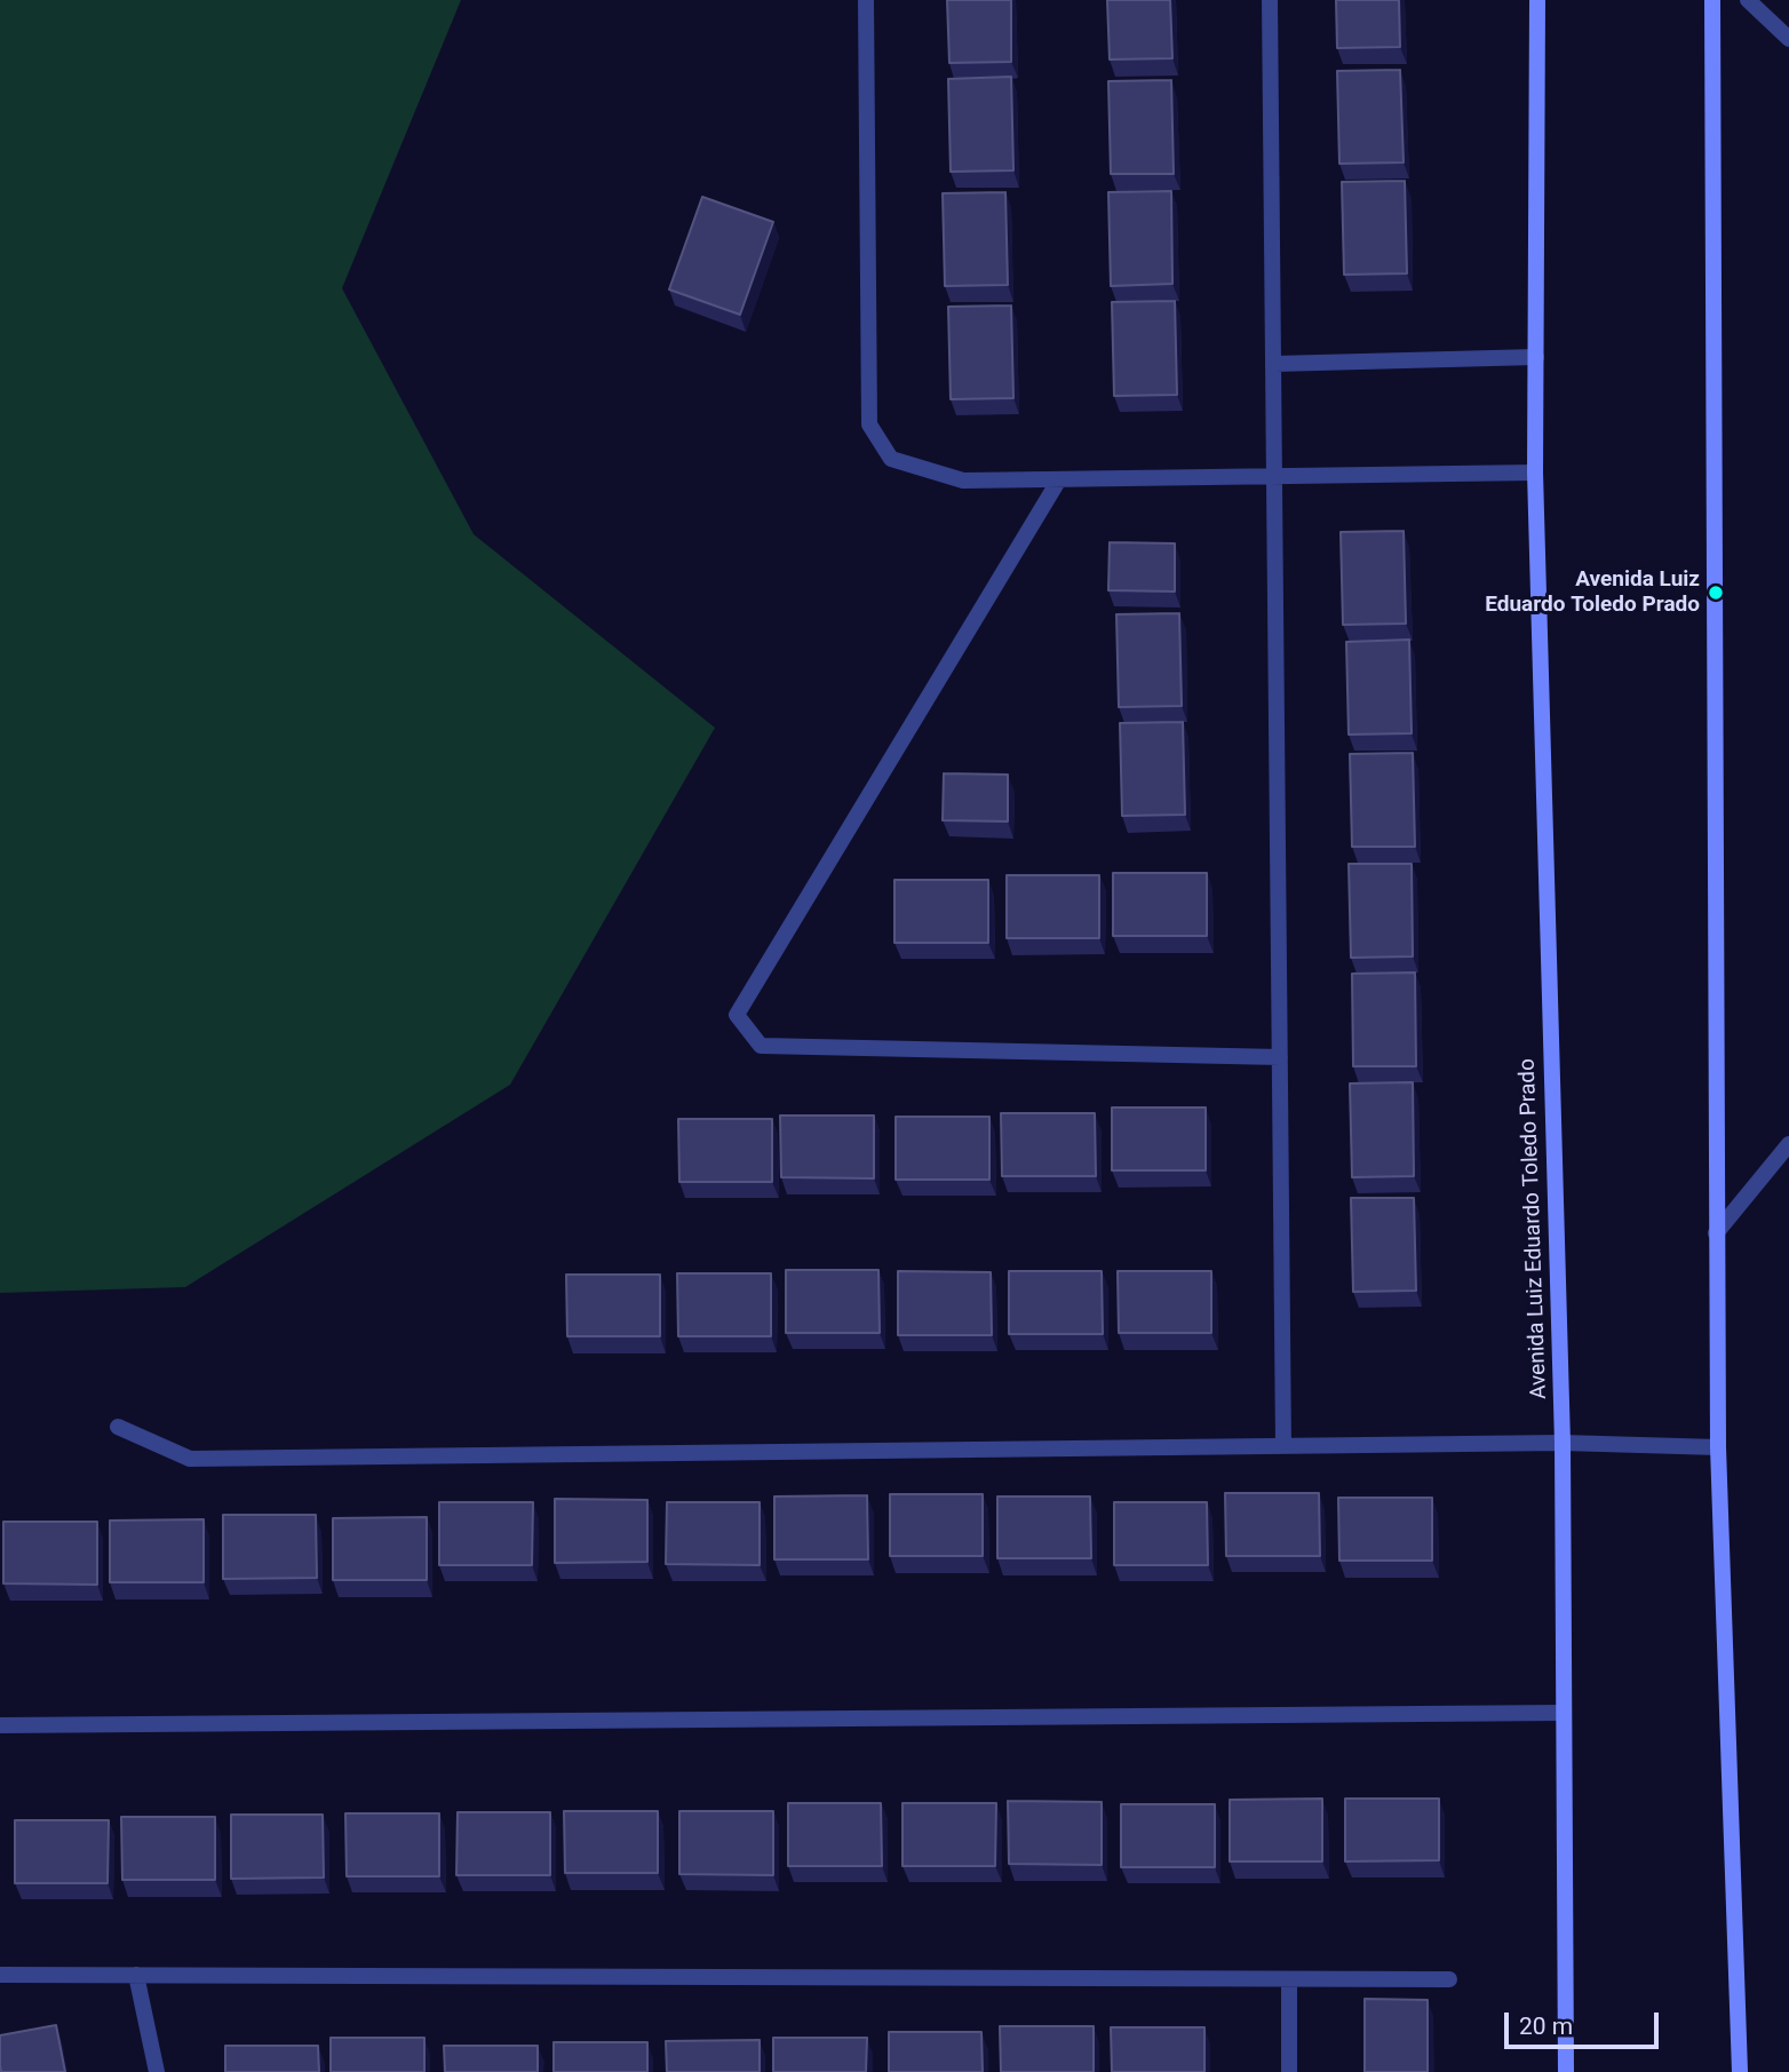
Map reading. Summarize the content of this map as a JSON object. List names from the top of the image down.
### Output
{
  "streets": {
    "main road": ["Avenida Luiz Eduardo Toledo Prado"]
  },
  "places": ["Avenida Luiz Eduardo Toledo Prado"],
  "scale_bar": "20 m"
}
